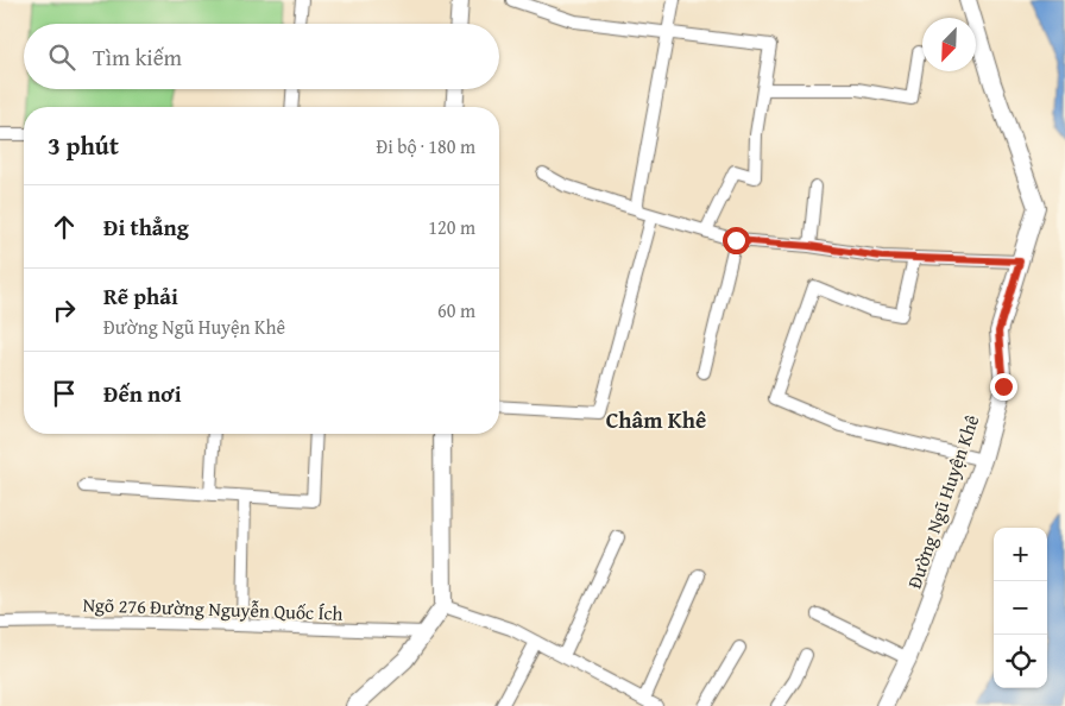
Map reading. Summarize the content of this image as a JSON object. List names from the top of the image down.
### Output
{
  "streets": {
    "street": ["Đường Ngũ Huyện Khê", "Ngõ 276 Đường Nguyễn Quốc Ích"]
  },
  "districts": ["Châm Khê"],
  "north": "bottom left",
  "page": {
    "search": "Tìm kiếm",
    "heading": ["3 phút", "Đi bộ · 180 m"],
    "list": [
      ["Đi thẳng", "120 m"],
      ["Rẽ phải", "Đường Ngũ Huyện Khê", "60 m"],
      "Đến nơi"
    ],
    "map_buttons": ["+", "−"]
  }
}
